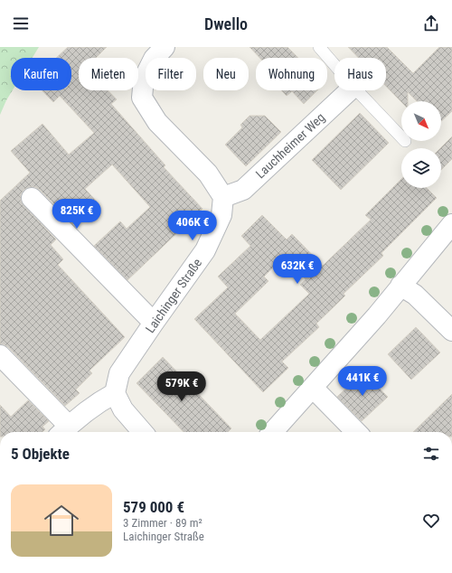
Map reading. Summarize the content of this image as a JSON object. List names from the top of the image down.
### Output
{
  "streets": {
    "street": ["Lauchheimer Weg", "Laichinger Straße"]
  },
  "crossings": [
    ["Lauchheimer Weg", "Laichinger Straße"]
  ],
  "north": "bottom right",
  "page": {
    "header": "Dwello",
    "chip": [
      "Kaufen",
      "Mieten",
      "Filter",
      "Neu",
      "Wohnung",
      "Haus"
    ],
    "price": [
      "825K €",
      "406K €",
      "632K €",
      "441K €",
      "579K €"
    ],
    "heading": "5 Objekte",
    "list": [
      {
        "name": "579 000 €",
        "note": "3 Zimmer · 89 m² · Laichinger Straße"
      }
    ]
  }
}
